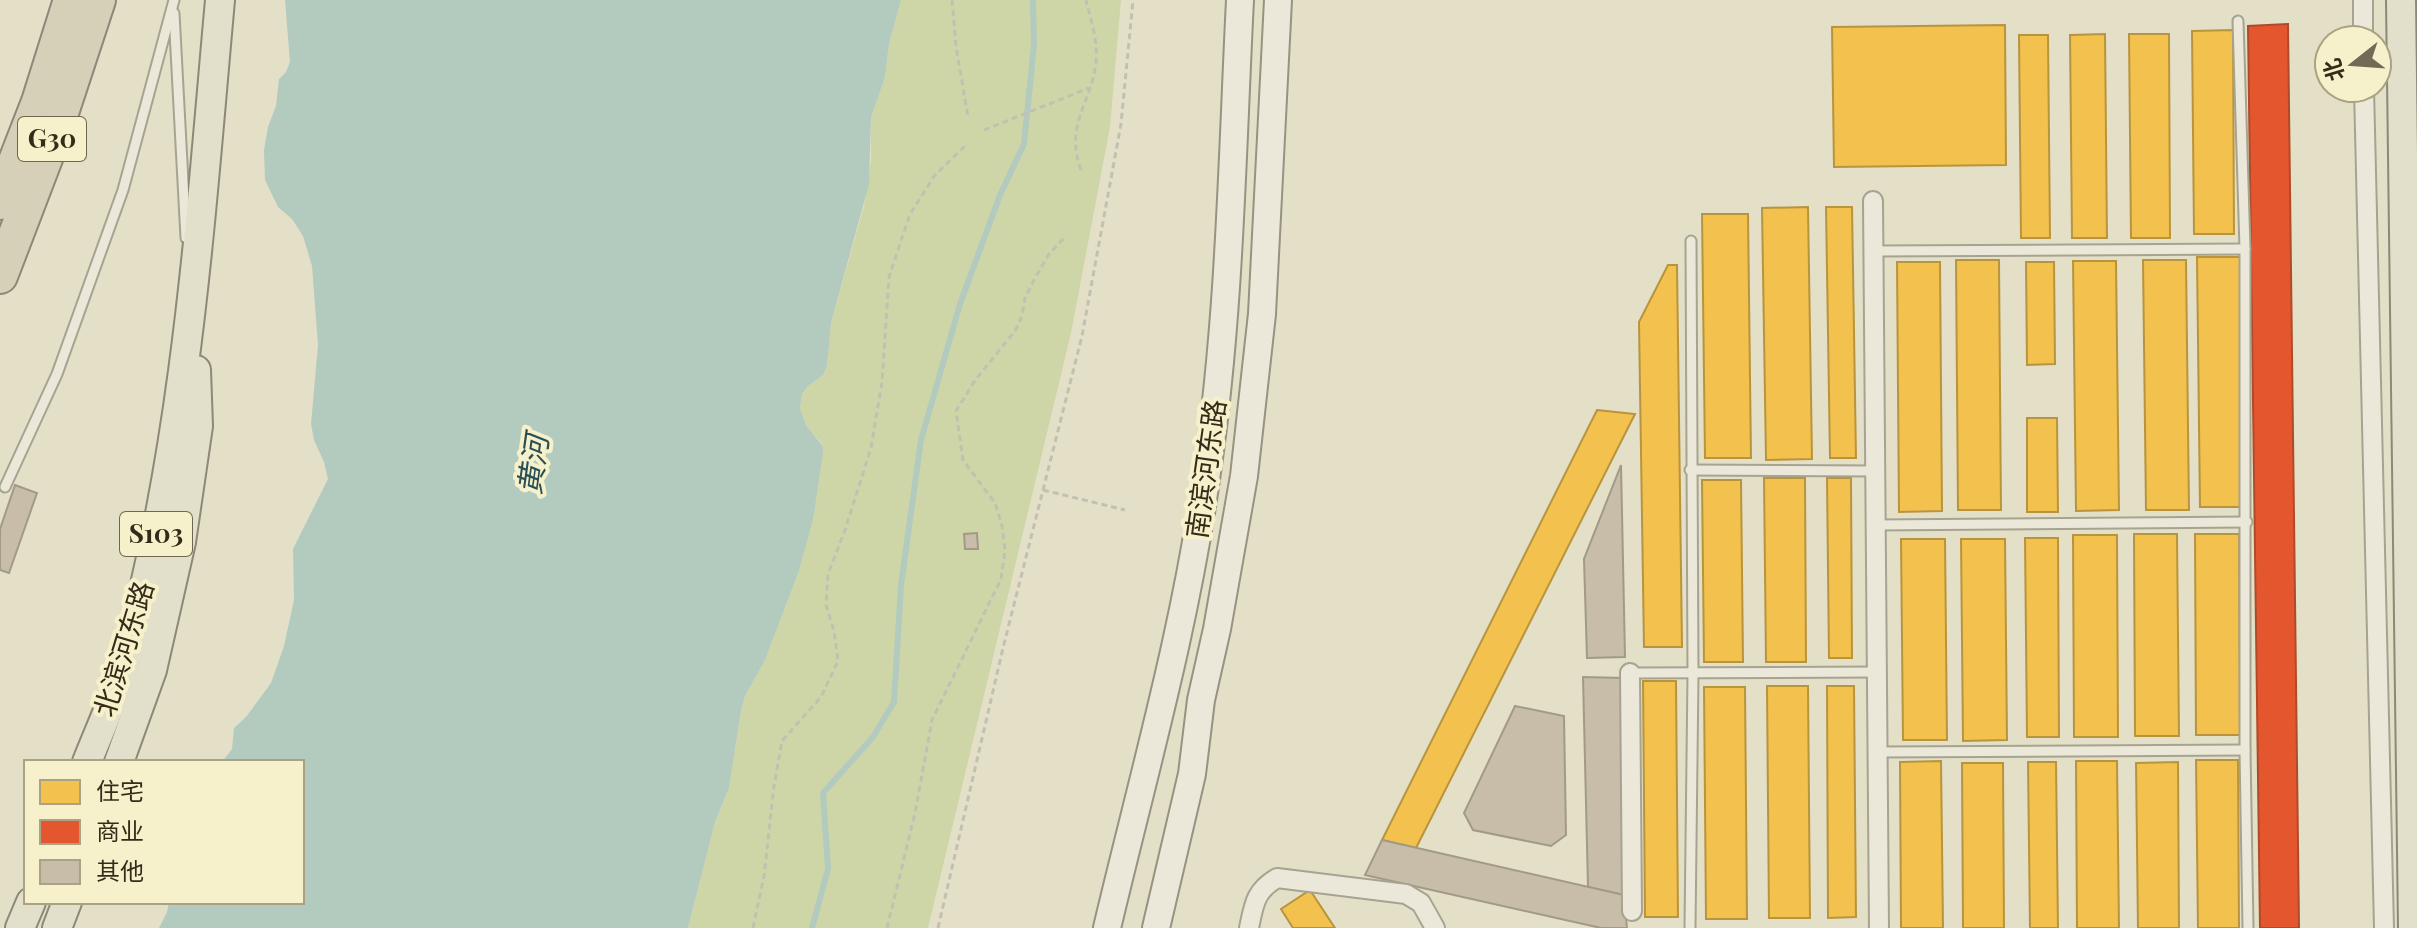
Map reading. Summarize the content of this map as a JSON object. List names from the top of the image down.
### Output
{
  "streets": {
    "highway": ["G30"],
    "main road": ["南滨河东路", "S103", "北滨河东路"]
  },
  "water": ["黄河"],
  "legend": ["住宅", "商业", "其他"],
  "north": "left"
}
